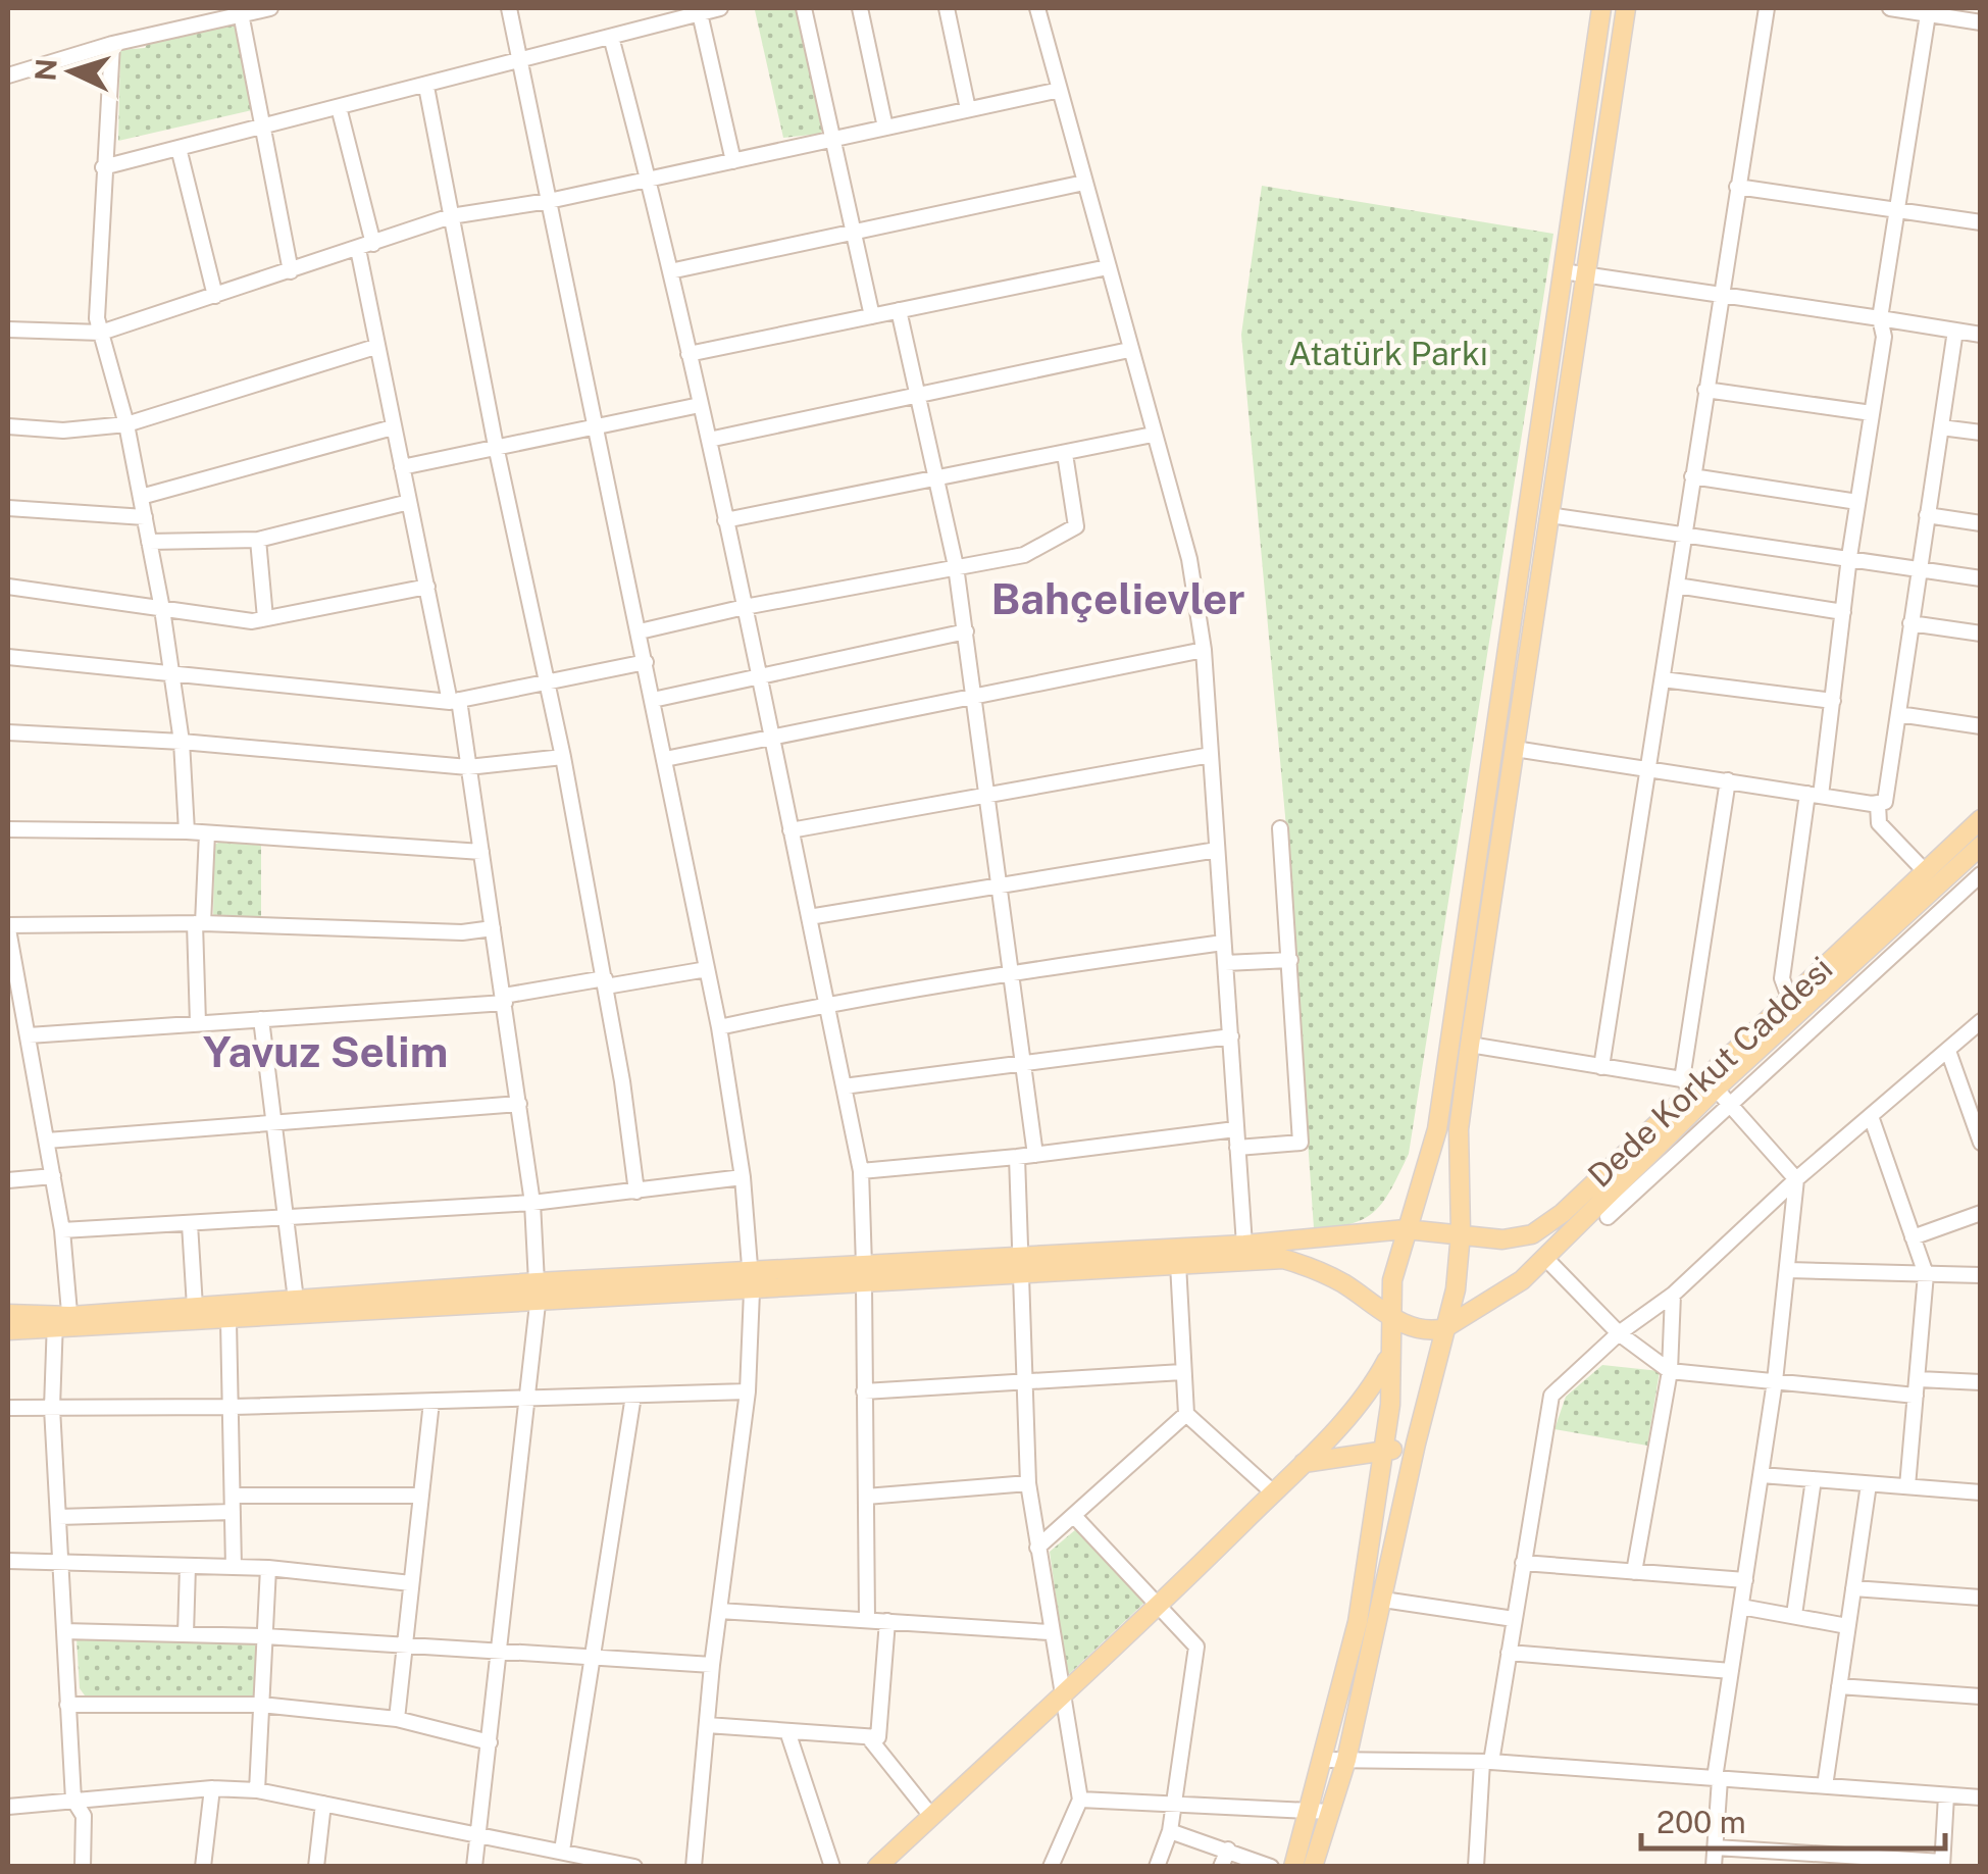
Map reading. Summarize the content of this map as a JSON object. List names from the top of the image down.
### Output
{
  "streets": {
    "main road": ["Dede Korkut Caddesi"]
  },
  "districts": ["Bahçelievler", "Yavuz Selim"],
  "parks": ["Atatürk Parkı"],
  "scale_bar": "200 m",
  "north": "left"
}
